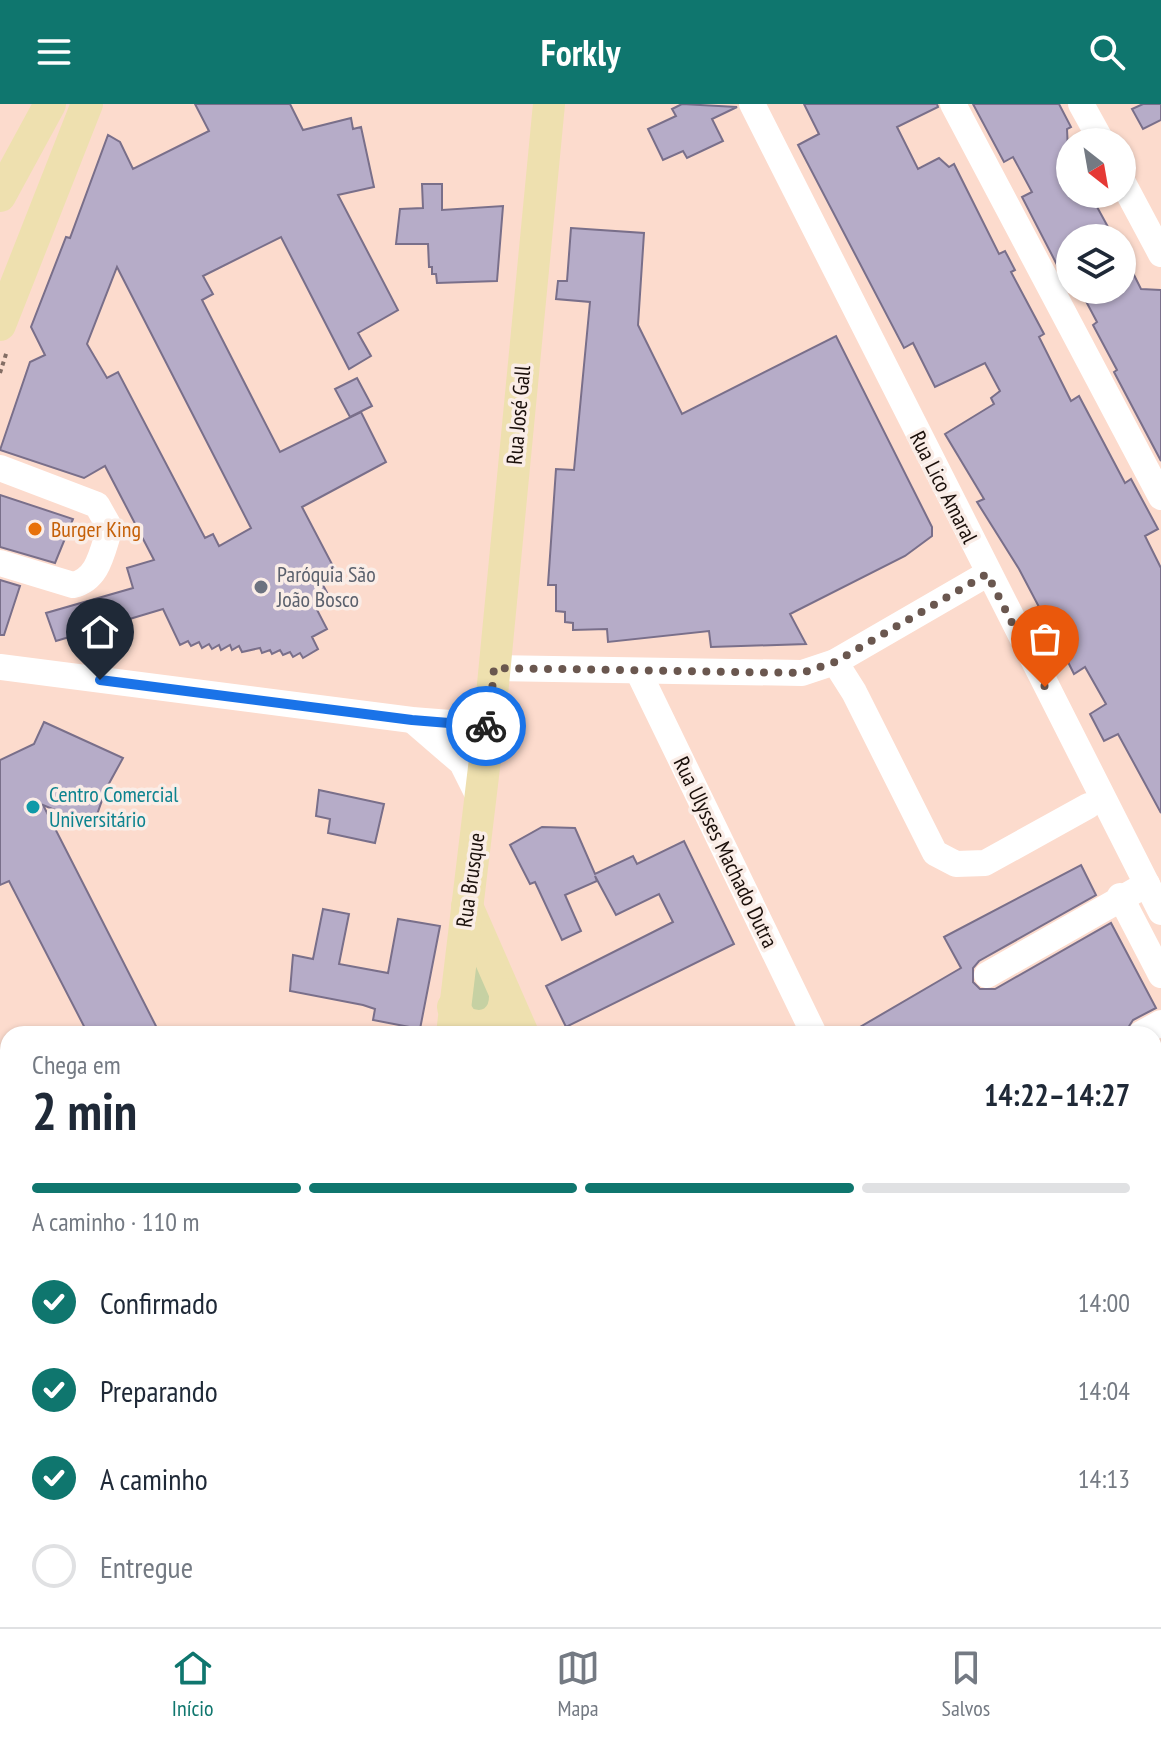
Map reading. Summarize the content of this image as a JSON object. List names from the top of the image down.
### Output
{
  "streets": {
    "main road": ["Rua José Gall", "Rua Brusque"],
    "street": ["Rua Lico Amaral", "Rua Ulysses Machado Dutra"]
  },
  "crossings": [
    ["Rua José Gall", "Rua Brusque"]
  ],
  "places": ["Burger King", "Paróquia São João Bosco", "Centro Comercial Universitário"],
  "north": "bottom right",
  "page": {
    "header": "Forkly",
    "heading": ["2 min", "Chega em", "14:22–14:27"],
    "bar": "A caminho · 110 m",
    "list": [
      ["Confirmado", "14:00"],
      ["Preparando", "14:04"],
      ["A caminho", "14:13"],
      "Entregue"
    ],
    "tabs": ["Início", "Mapa", "Salvos"]
  }
}
